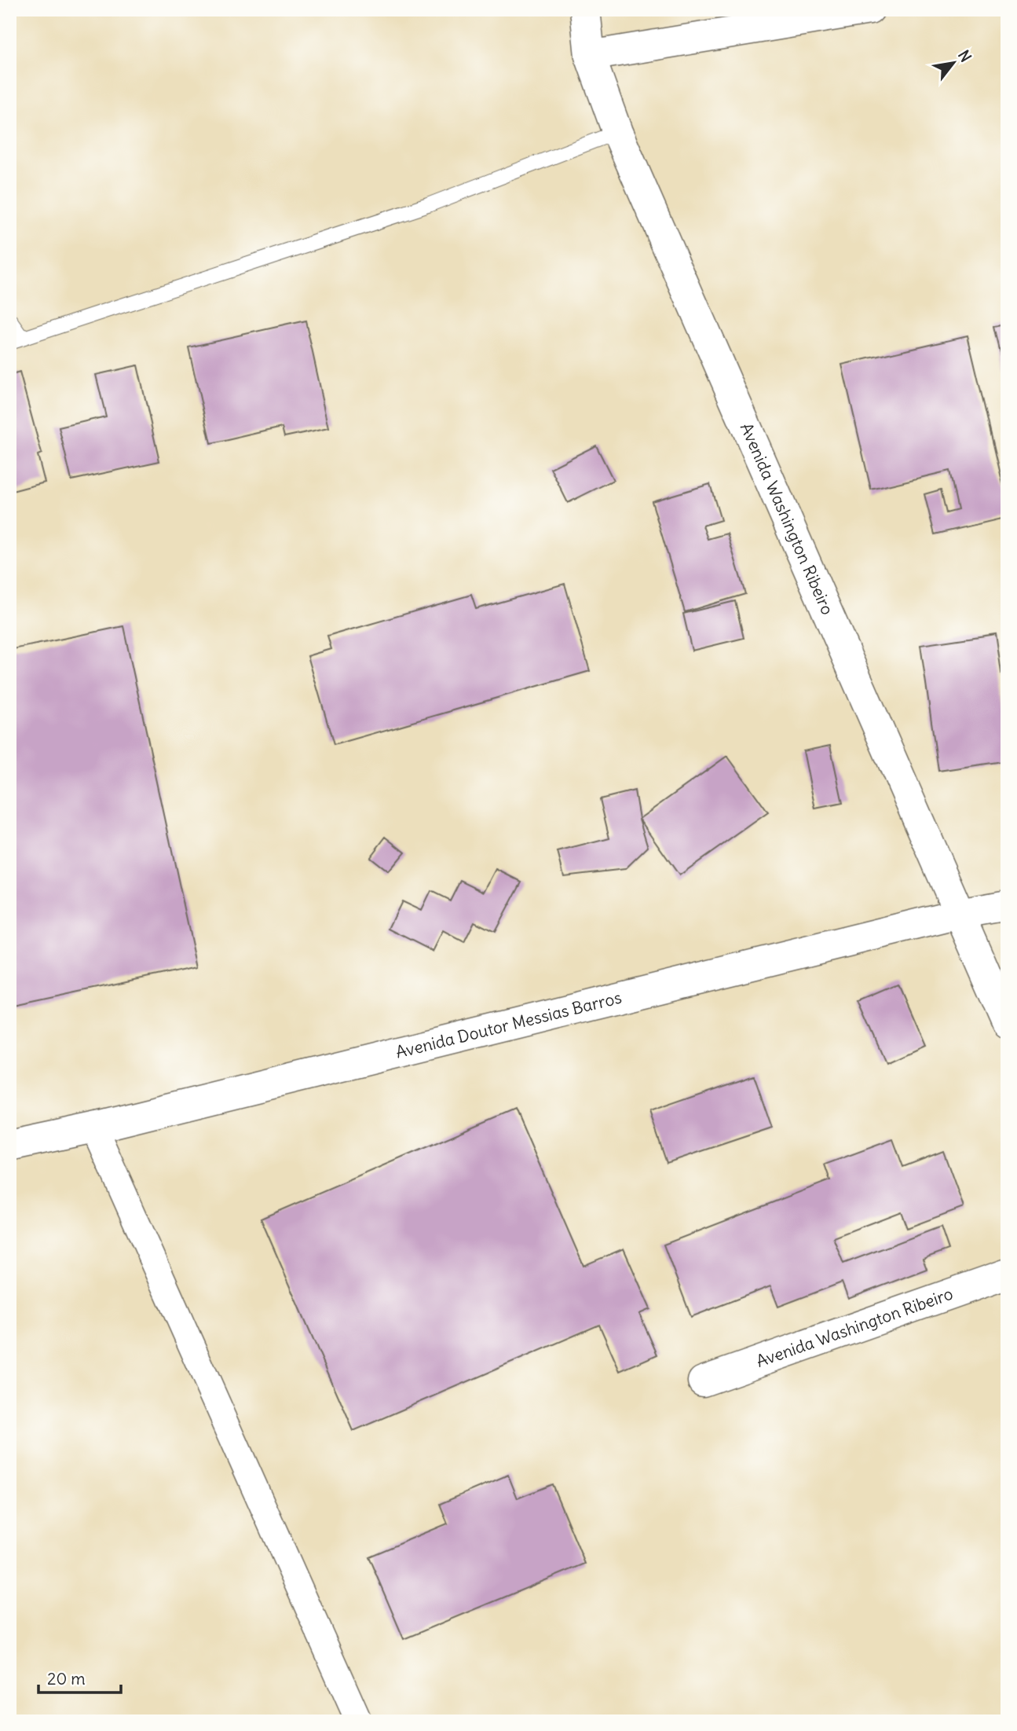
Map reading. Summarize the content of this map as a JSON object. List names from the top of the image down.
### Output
{
  "streets": {
    "street": ["Avenida Washington Ribeiro", "Avenida Doutor Messias Barros"]
  },
  "crossings": [
    ["Avenida Washington Ribeiro", "Avenida Doutor Messias Barros"]
  ],
  "scale_bar": "20 m",
  "north": "top right"
}
